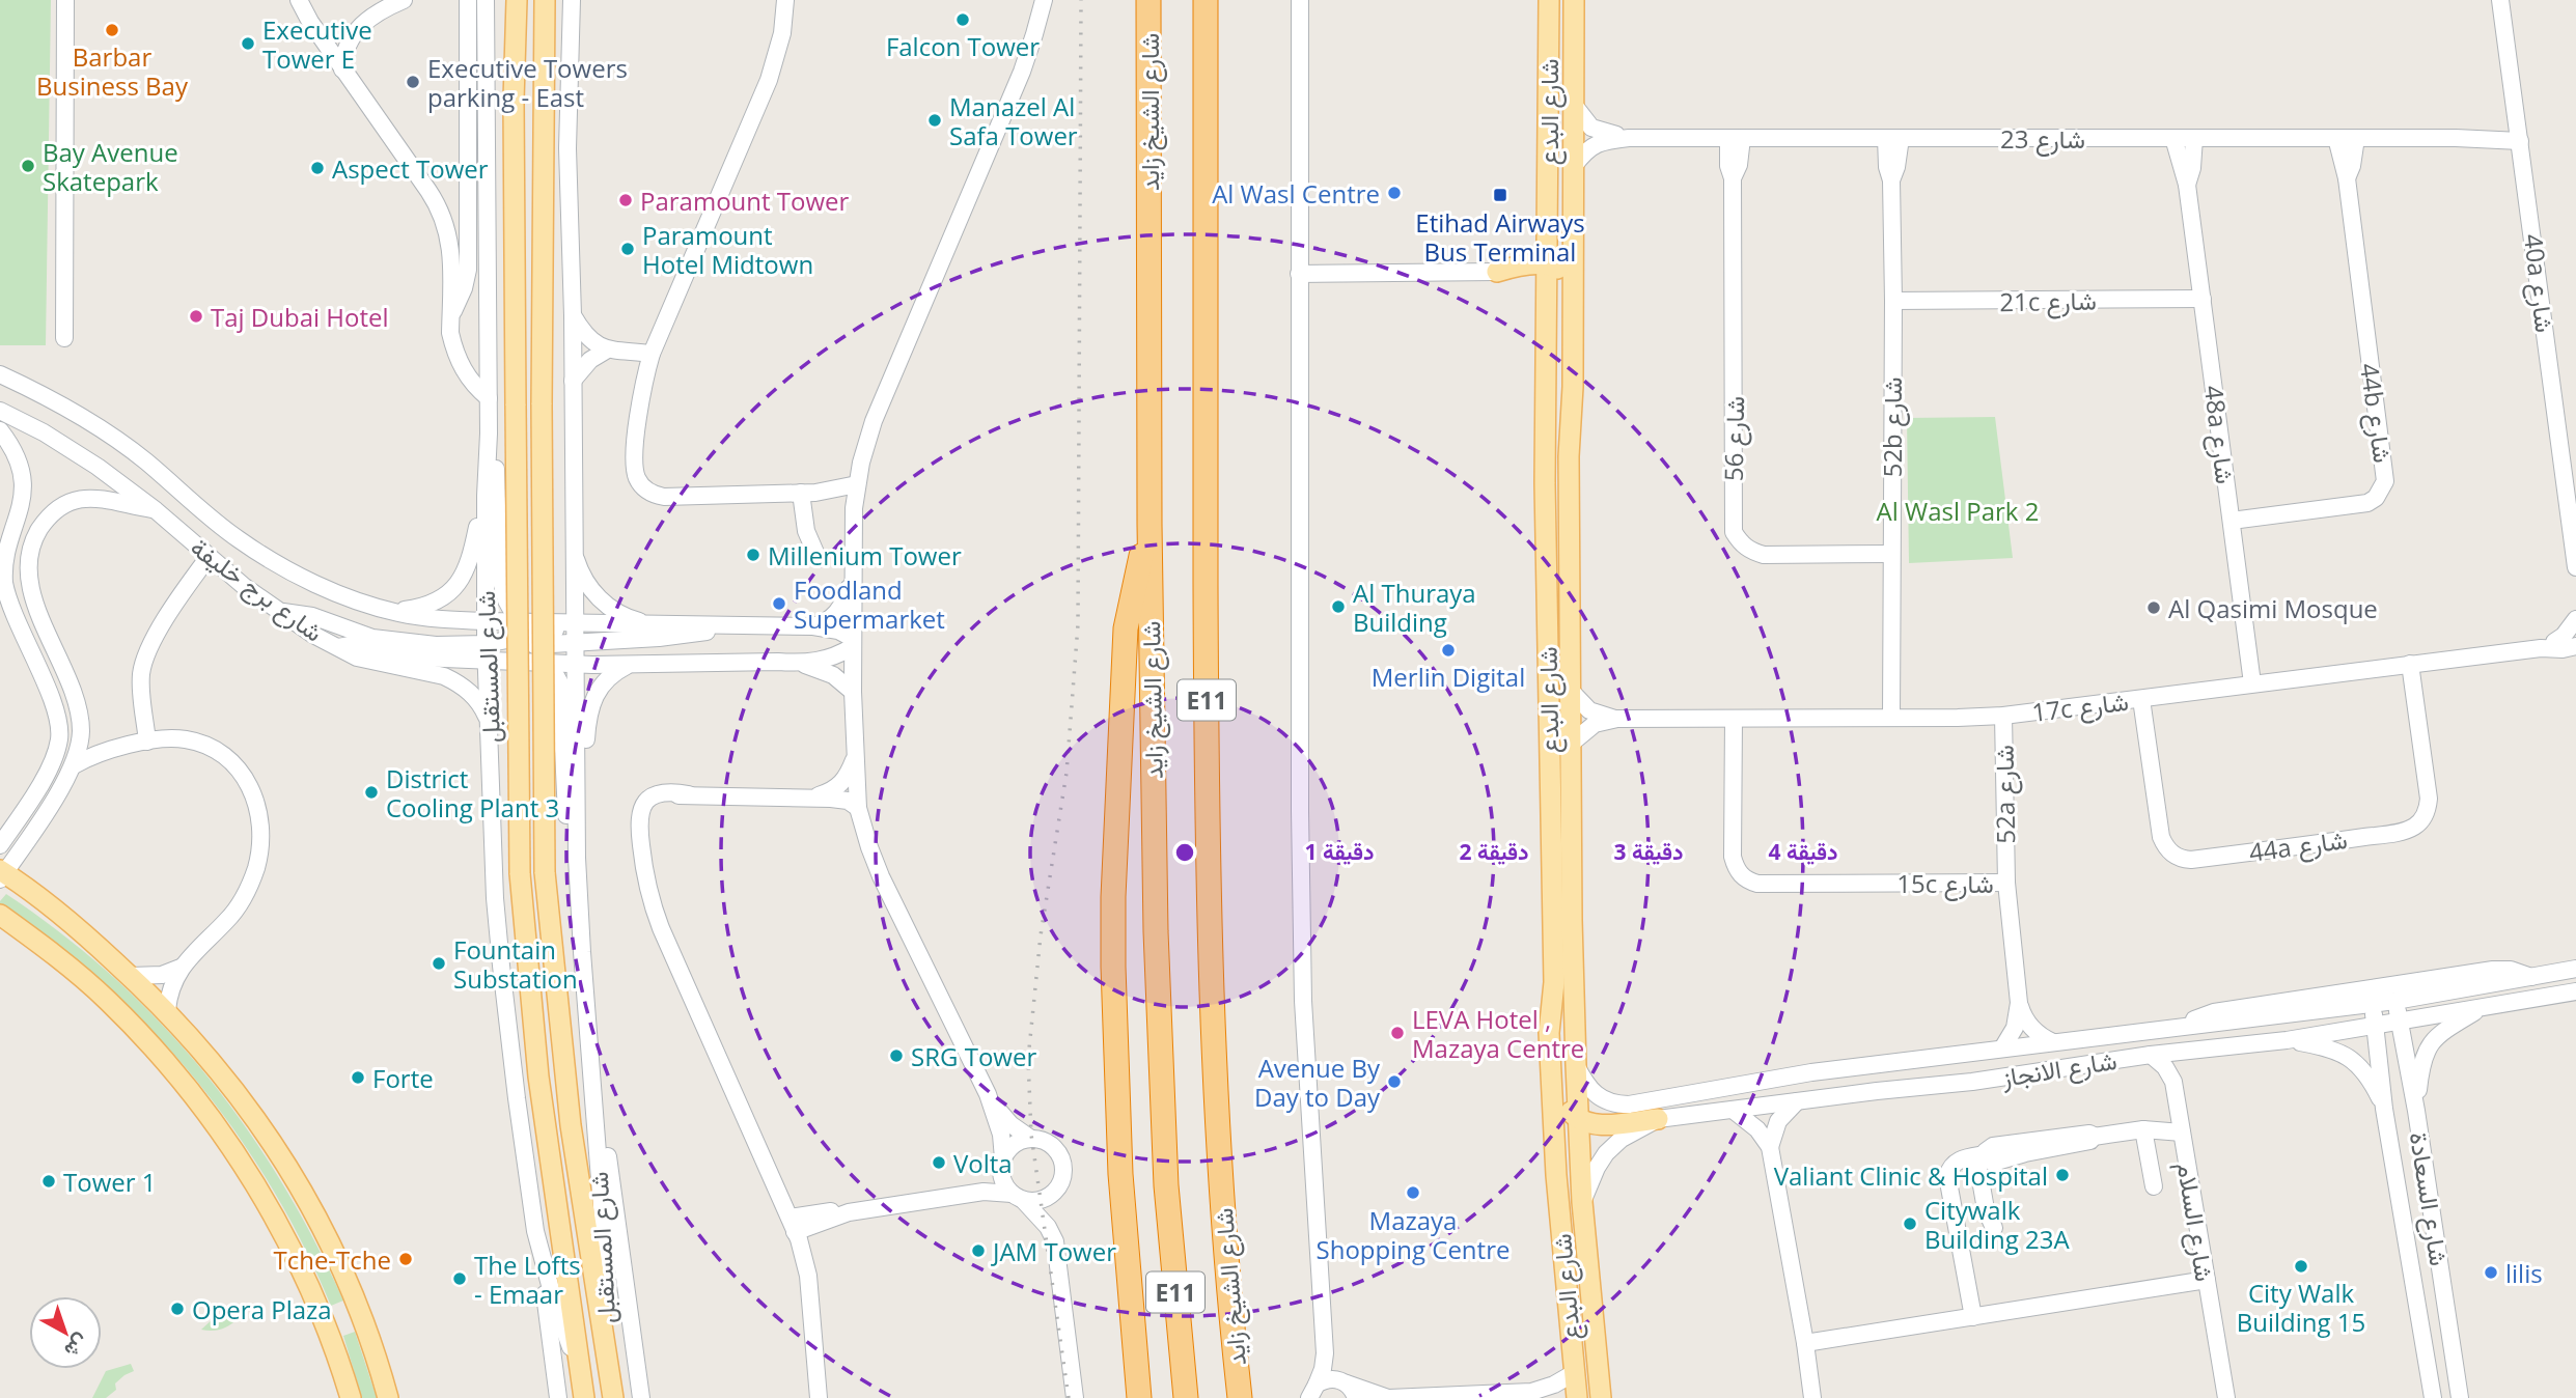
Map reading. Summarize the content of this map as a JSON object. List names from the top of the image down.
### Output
{
  "streets": {
    "highway": ["شارع الشيخ زايد", "E11"],
    "main road": ["شارع البدع", "شارع المستقبل"],
    "street": [
      "شارع 23",
      "40a شارع",
      "21c شارع",
      "44b شارع",
      "52b شارع",
      "48a شارع",
      "شارع 56",
      "شارع برج خليفة",
      "17c شارع",
      "52a شارع",
      "44a شارع",
      "15c شارع",
      "شارع الانجاز",
      "شارع السعادة",
      "شارع السلام"
    ]
  },
  "crossings": [
    ["شارع البدع", "شارع 23"],
    ["شارع البدع", "17c شارع"],
    ["شارع البدع", "شارع الانجاز"],
    ["شارع 23", "40a شارع"],
    ["شارع 23", "44b شارع"],
    ["شارع 23", "52b شارع"],
    ["شارع 23", "48a شارع"],
    ["شارع 23", "شارع 56"],
    ["21c شارع", "52b شارع"],
    ["21c شارع", "48a شارع"],
    ["44b شارع", "48a شارع"],
    ["52b شارع", "شارع 56"],
    ["52b شارع", "17c شارع"],
    ["48a شارع", "17c شارع"],
    ["شارع برج خليفة", "شارع المستقبل"],
    ["17c شارع", "52a شارع"],
    ["17c شارع", "44a شارع"],
    ["17c شارع", "15c شارع"],
    ["52a شارع", "15c شارع"],
    ["52a شارع", "شارع الانجاز"],
    ["شارع الانجاز", "شارع السعادة"],
    ["شارع الانجاز", "شارع السلام"]
  ],
  "parks": ["Al Wasl Park 2"],
  "places": {
    "other": [
      "Falcon Tower",
      "Barbar Business Bay",
      "Executive Tower E",
      "Executive Towers parking - East",
      "Manazel Al Safa Tower",
      "Bay Avenue Skatepark",
      "Aspect Tower",
      "Al Wasl Centre",
      "Paramount Tower",
      "Paramount Hotel Midtown",
      "Taj Dubai Hotel",
      "Millenium Tower",
      "Foodland Supermarket",
      "Al Thuraya Building",
      "Al Qasimi Mosque",
      "Merlin Digital",
      "District Cooling Plant 3",
      "Fountain Substation",
      "LEVA Hotel , Mazaya Centre",
      "SRG Tower",
      "Forte",
      "Avenue By Day to Day",
      "Volta",
      "Valiant Clinic & Hospital",
      "Tower 1",
      "Mazaya Shopping Centre",
      "Citywalk Building 23A",
      "JAM Tower",
      "Tche-Tche",
      "City Walk Building 15",
      "lilis",
      "The Lofts - Emaar",
      "Opera Plaza"
    ],
    "transit": ["Etihad Airways Bus Terminal"]
  },
  "north": "bottom right",
  "rings": [
    "1 دقيقة",
    "2 دقيقة",
    "3 دقيقة",
    "4 دقيقة"
  ]
}
